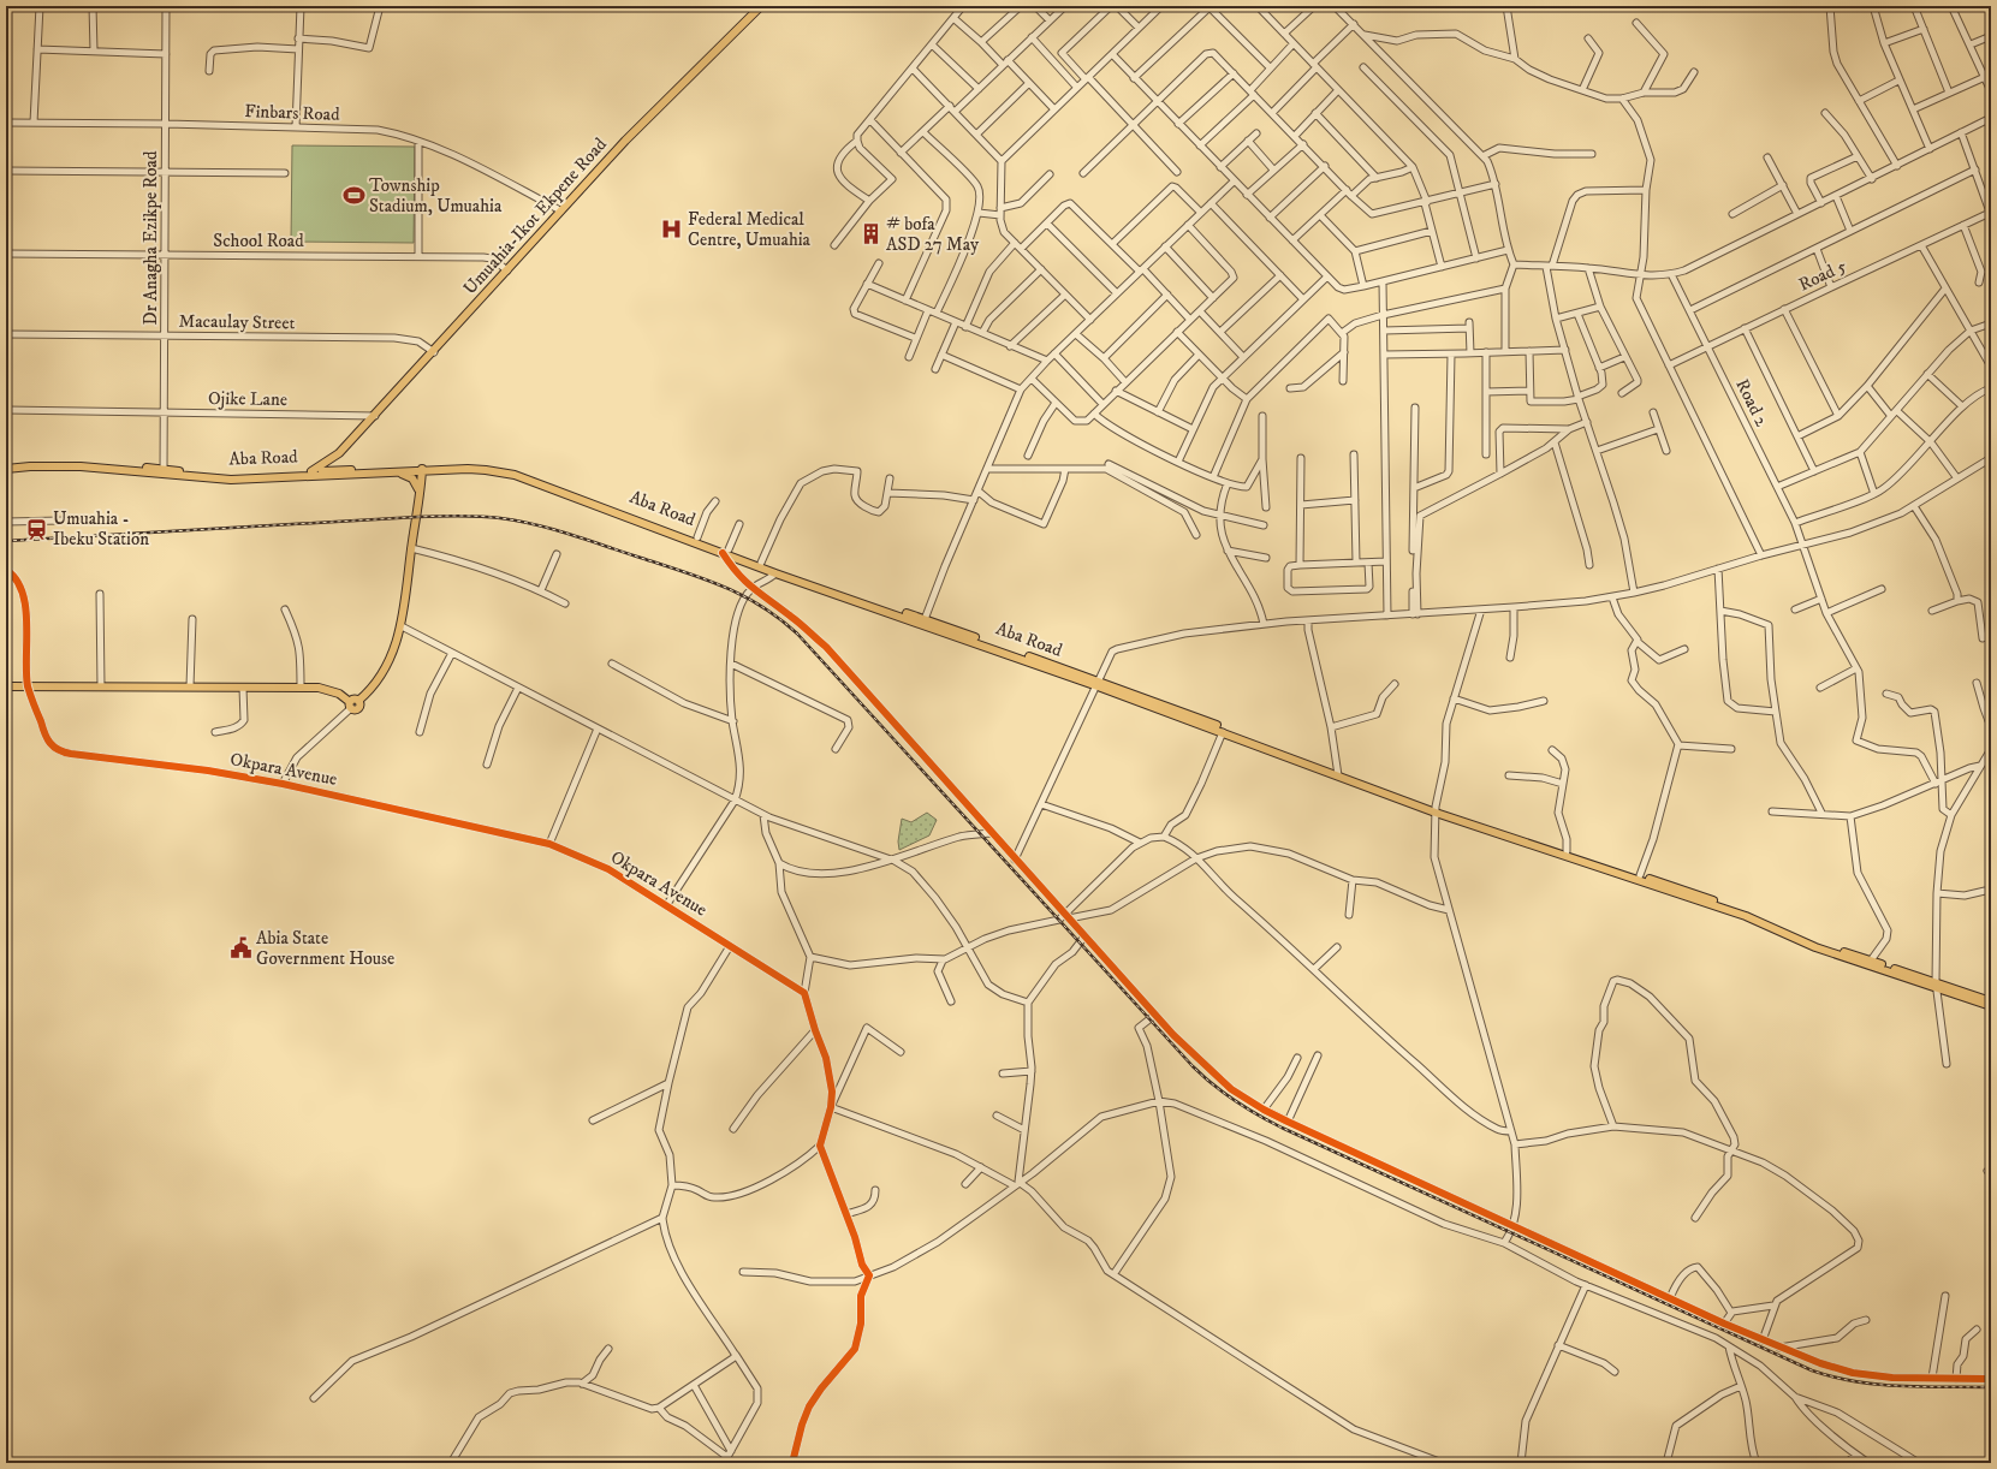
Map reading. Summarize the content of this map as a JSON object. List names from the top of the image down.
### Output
{
  "streets": {
    "main road": ["Umuahia-Ikot Ekpene Road", "Aba Road"],
    "street": [
      "Finbars Road",
      "Dr Anagha Ezikpe Road",
      "School Road",
      "Road 5",
      "Macaulay Street",
      "Ojike Lane",
      "Road 2",
      "Okpara Avenue"
    ]
  },
  "crossings": [
    ["Finbars Road", "Umuahia-Ikot Ekpene Road"],
    ["Finbars Road", "Dr Anagha Ezikpe Road"],
    ["Umuahia-Ikot Ekpene Road", "School Road"],
    ["Umuahia-Ikot Ekpene Road", "Macaulay Street"],
    ["Umuahia-Ikot Ekpene Road", "Ojike Lane"],
    ["Umuahia-Ikot Ekpene Road", "Aba Road"],
    ["Dr Anagha Ezikpe Road", "School Road"],
    ["Dr Anagha Ezikpe Road", "Macaulay Street"],
    ["Dr Anagha Ezikpe Road", "Ojike Lane"],
    ["Dr Anagha Ezikpe Road", "Aba Road"],
    ["Road 5", "Road 2"]
  ],
  "places": {
    "sports": ["Township Stadium, Umuahia"],
    "hospital": ["Federal Medical Centre, Umuahia"],
    "building": ["# bofa ASD 27 May"],
    "station": ["Umuahia - Ibeku Station"],
    "public building": ["Abia State Government House"]
  }
}
